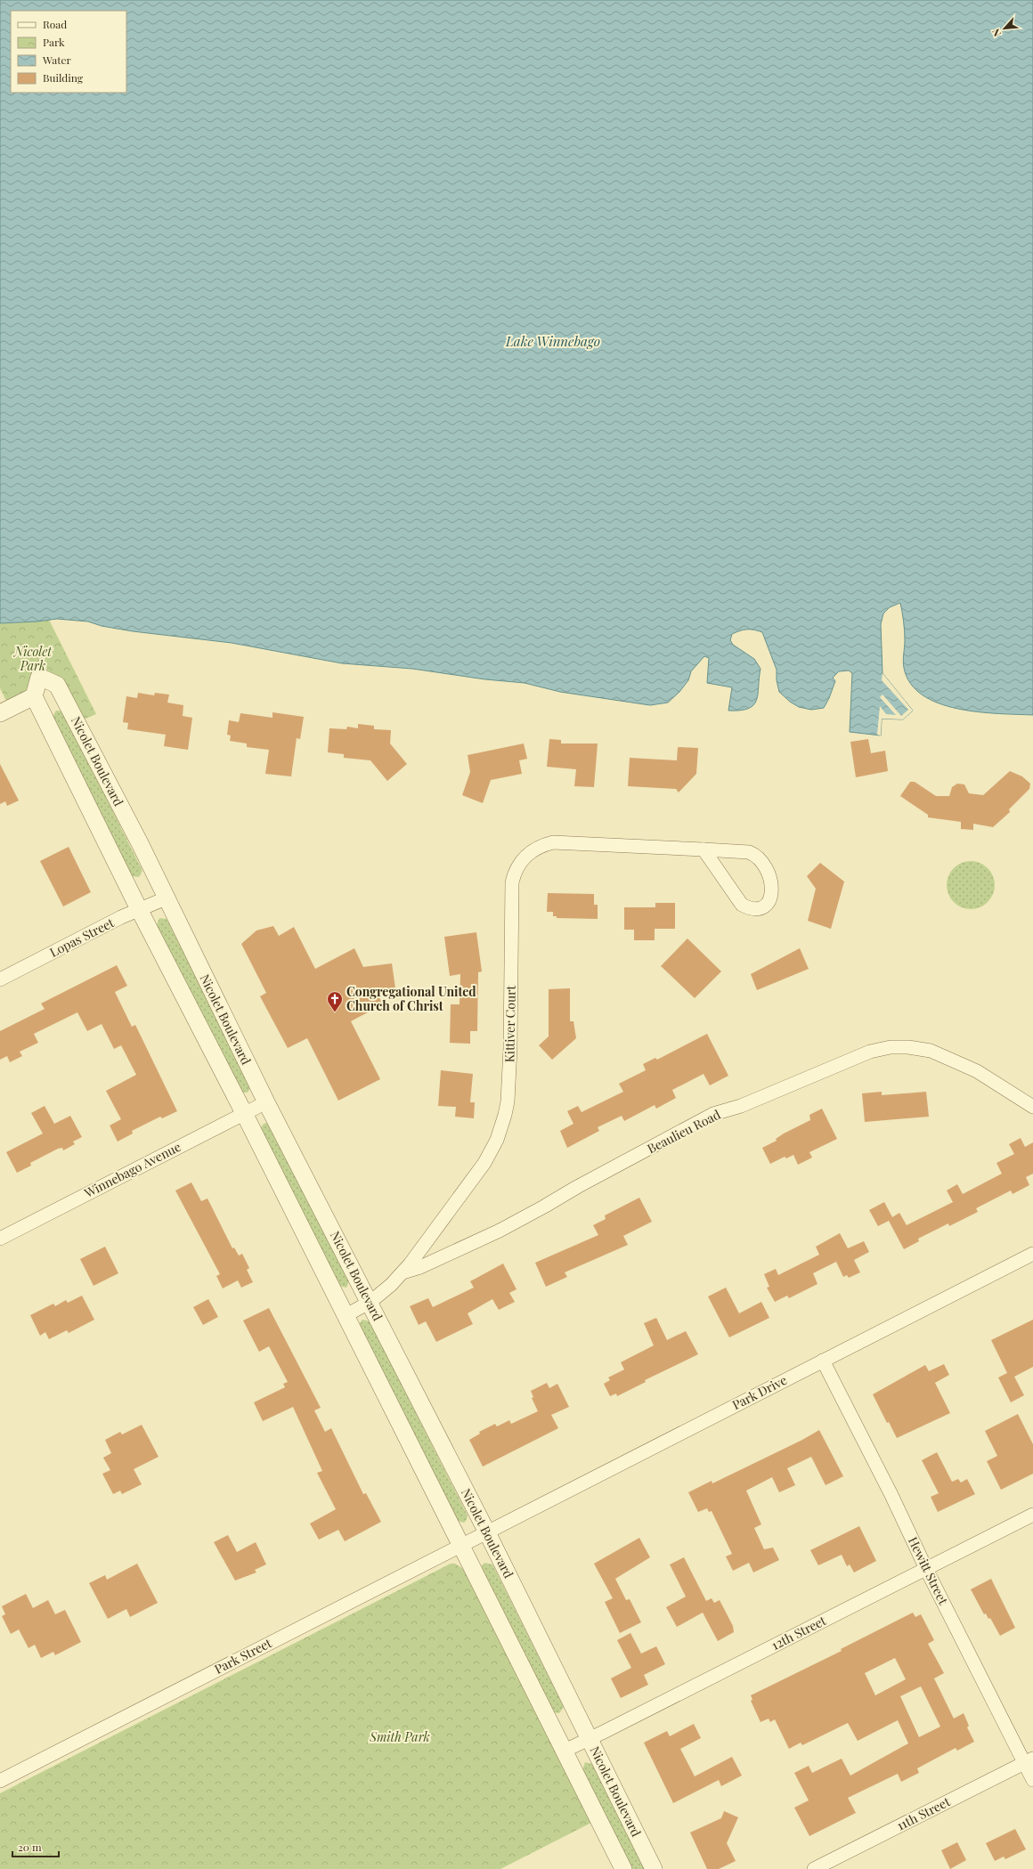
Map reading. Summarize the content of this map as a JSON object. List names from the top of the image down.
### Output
{
  "streets": {
    "street": [
      "Nicolet Boulevard",
      "Lopas Street",
      "Kittiver Court",
      "Beaulieu Road",
      "Winnebago Avenue",
      "Park Drive",
      "Hewitt Street",
      "12th Street",
      "Park Street",
      "11th Street"
    ]
  },
  "crossings": [
    ["Nicolet Boulevard", "Lopas Street"],
    ["Nicolet Boulevard", "Kittiver Court"],
    ["Nicolet Boulevard", "Winnebago Avenue"],
    ["Nicolet Boulevard", "Park Drive"],
    ["Nicolet Boulevard", "12th Street"],
    ["Nicolet Boulevard", "Park Street"],
    ["Kittiver Court", "Beaulieu Road"],
    ["Park Drive", "Hewitt Street"],
    ["Park Drive", "Park Street"],
    ["Hewitt Street", "12th Street"],
    ["Hewitt Street", "11th Street"]
  ],
  "water": ["Lake Winnebago"],
  "parks": ["Nicolet Park", "Smith Park"],
  "places": {
    "church": ["Congregational United Church of Christ"]
  },
  "legend": [
    "Road",
    "Park",
    "Water",
    "Building"
  ],
  "scale_bar": "20 m",
  "north": "bottom left"
}
